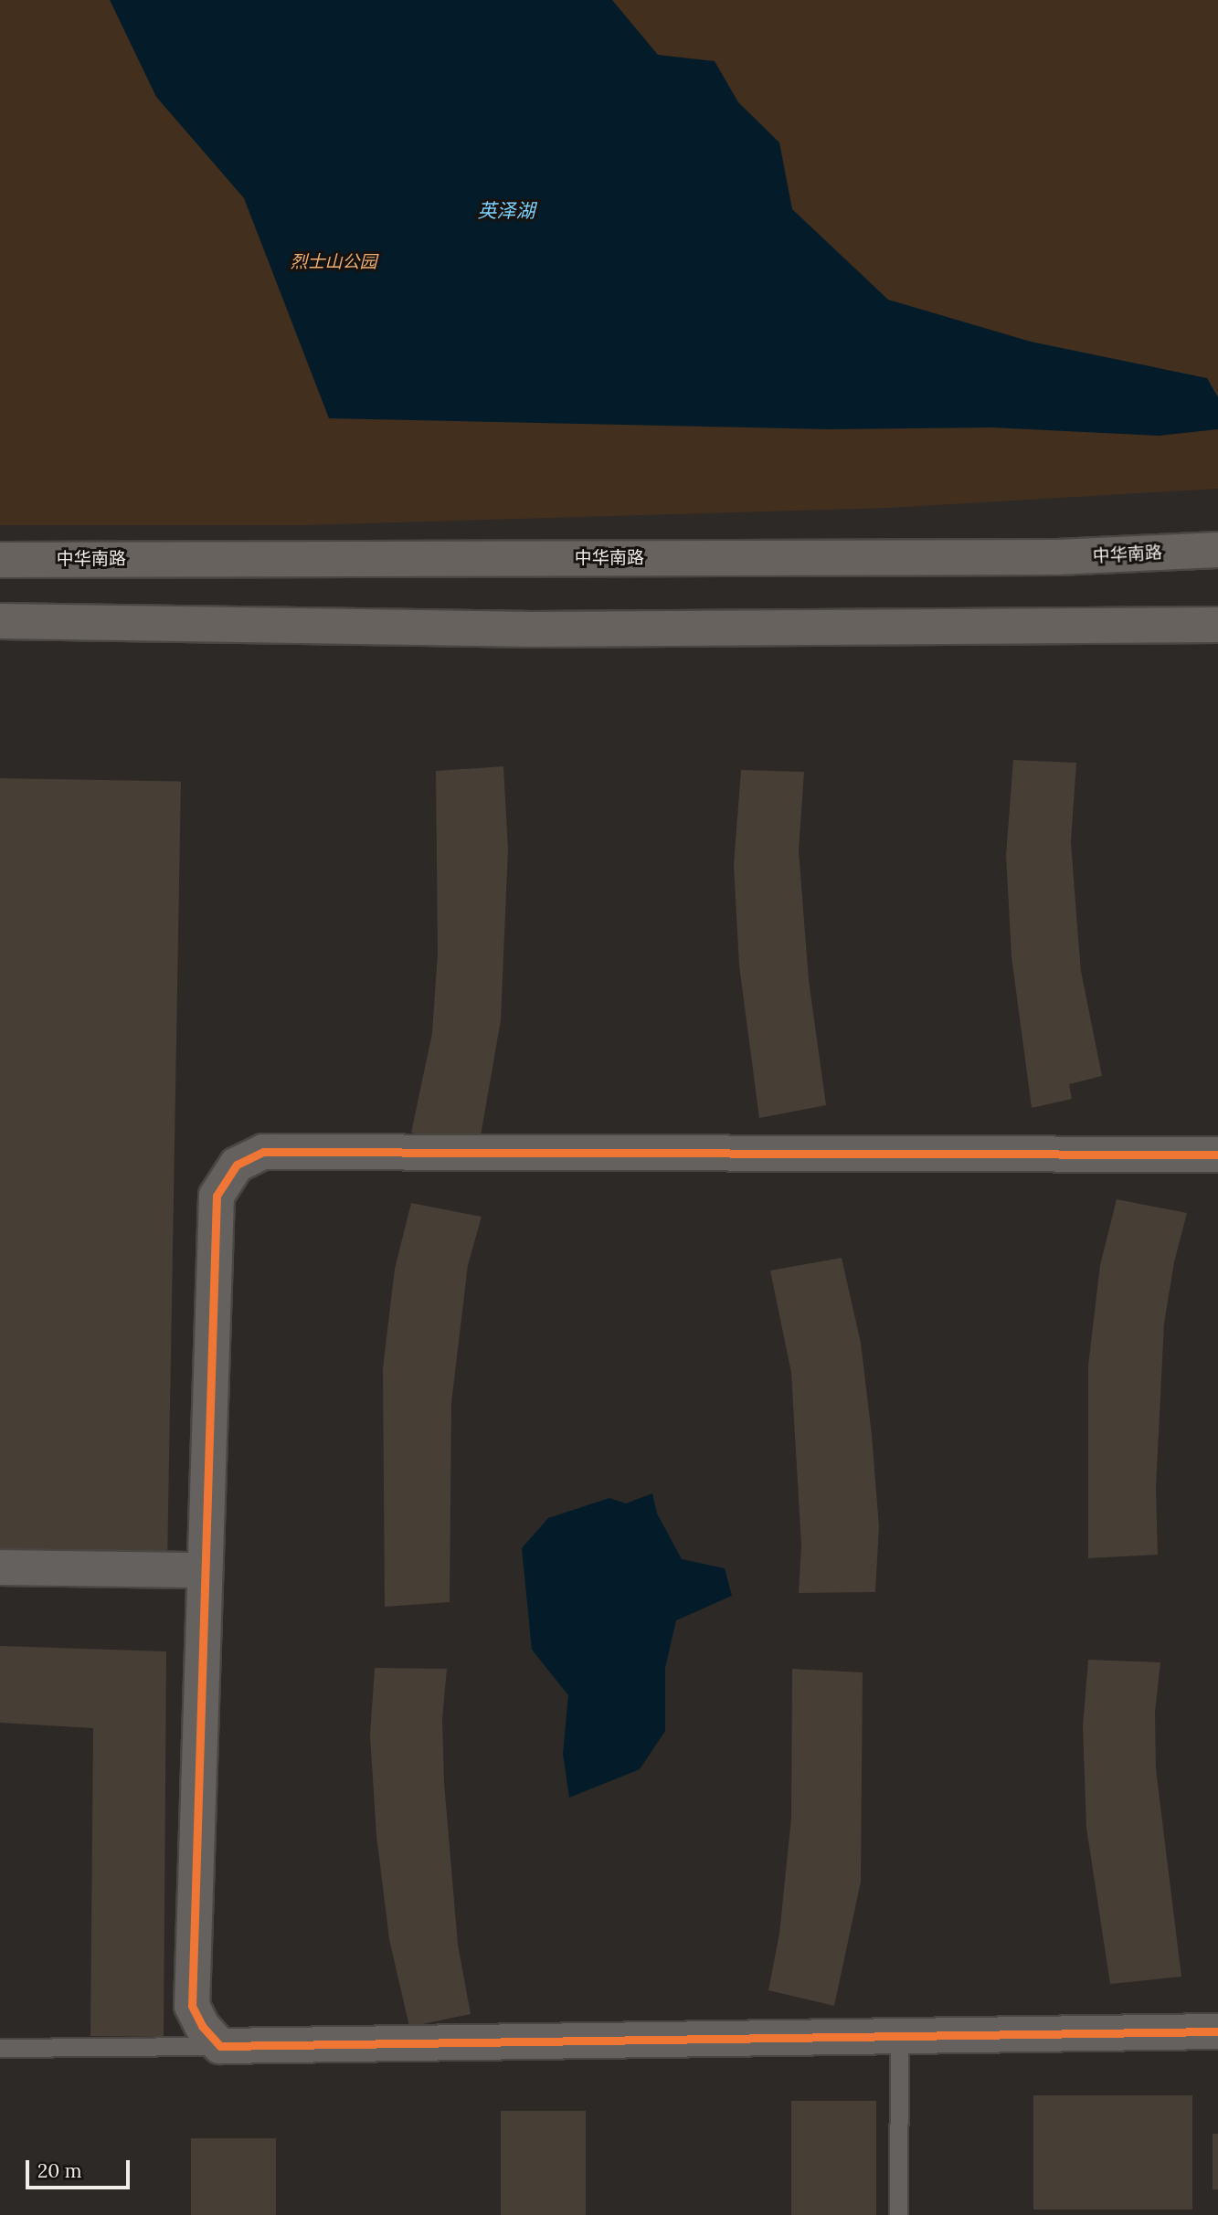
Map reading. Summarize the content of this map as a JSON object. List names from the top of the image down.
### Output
{
  "streets": {
    "main road": ["中华南路"]
  },
  "water": ["英泽湖"],
  "parks": ["烈士山公园"],
  "scale_bar": "20 m"
}
